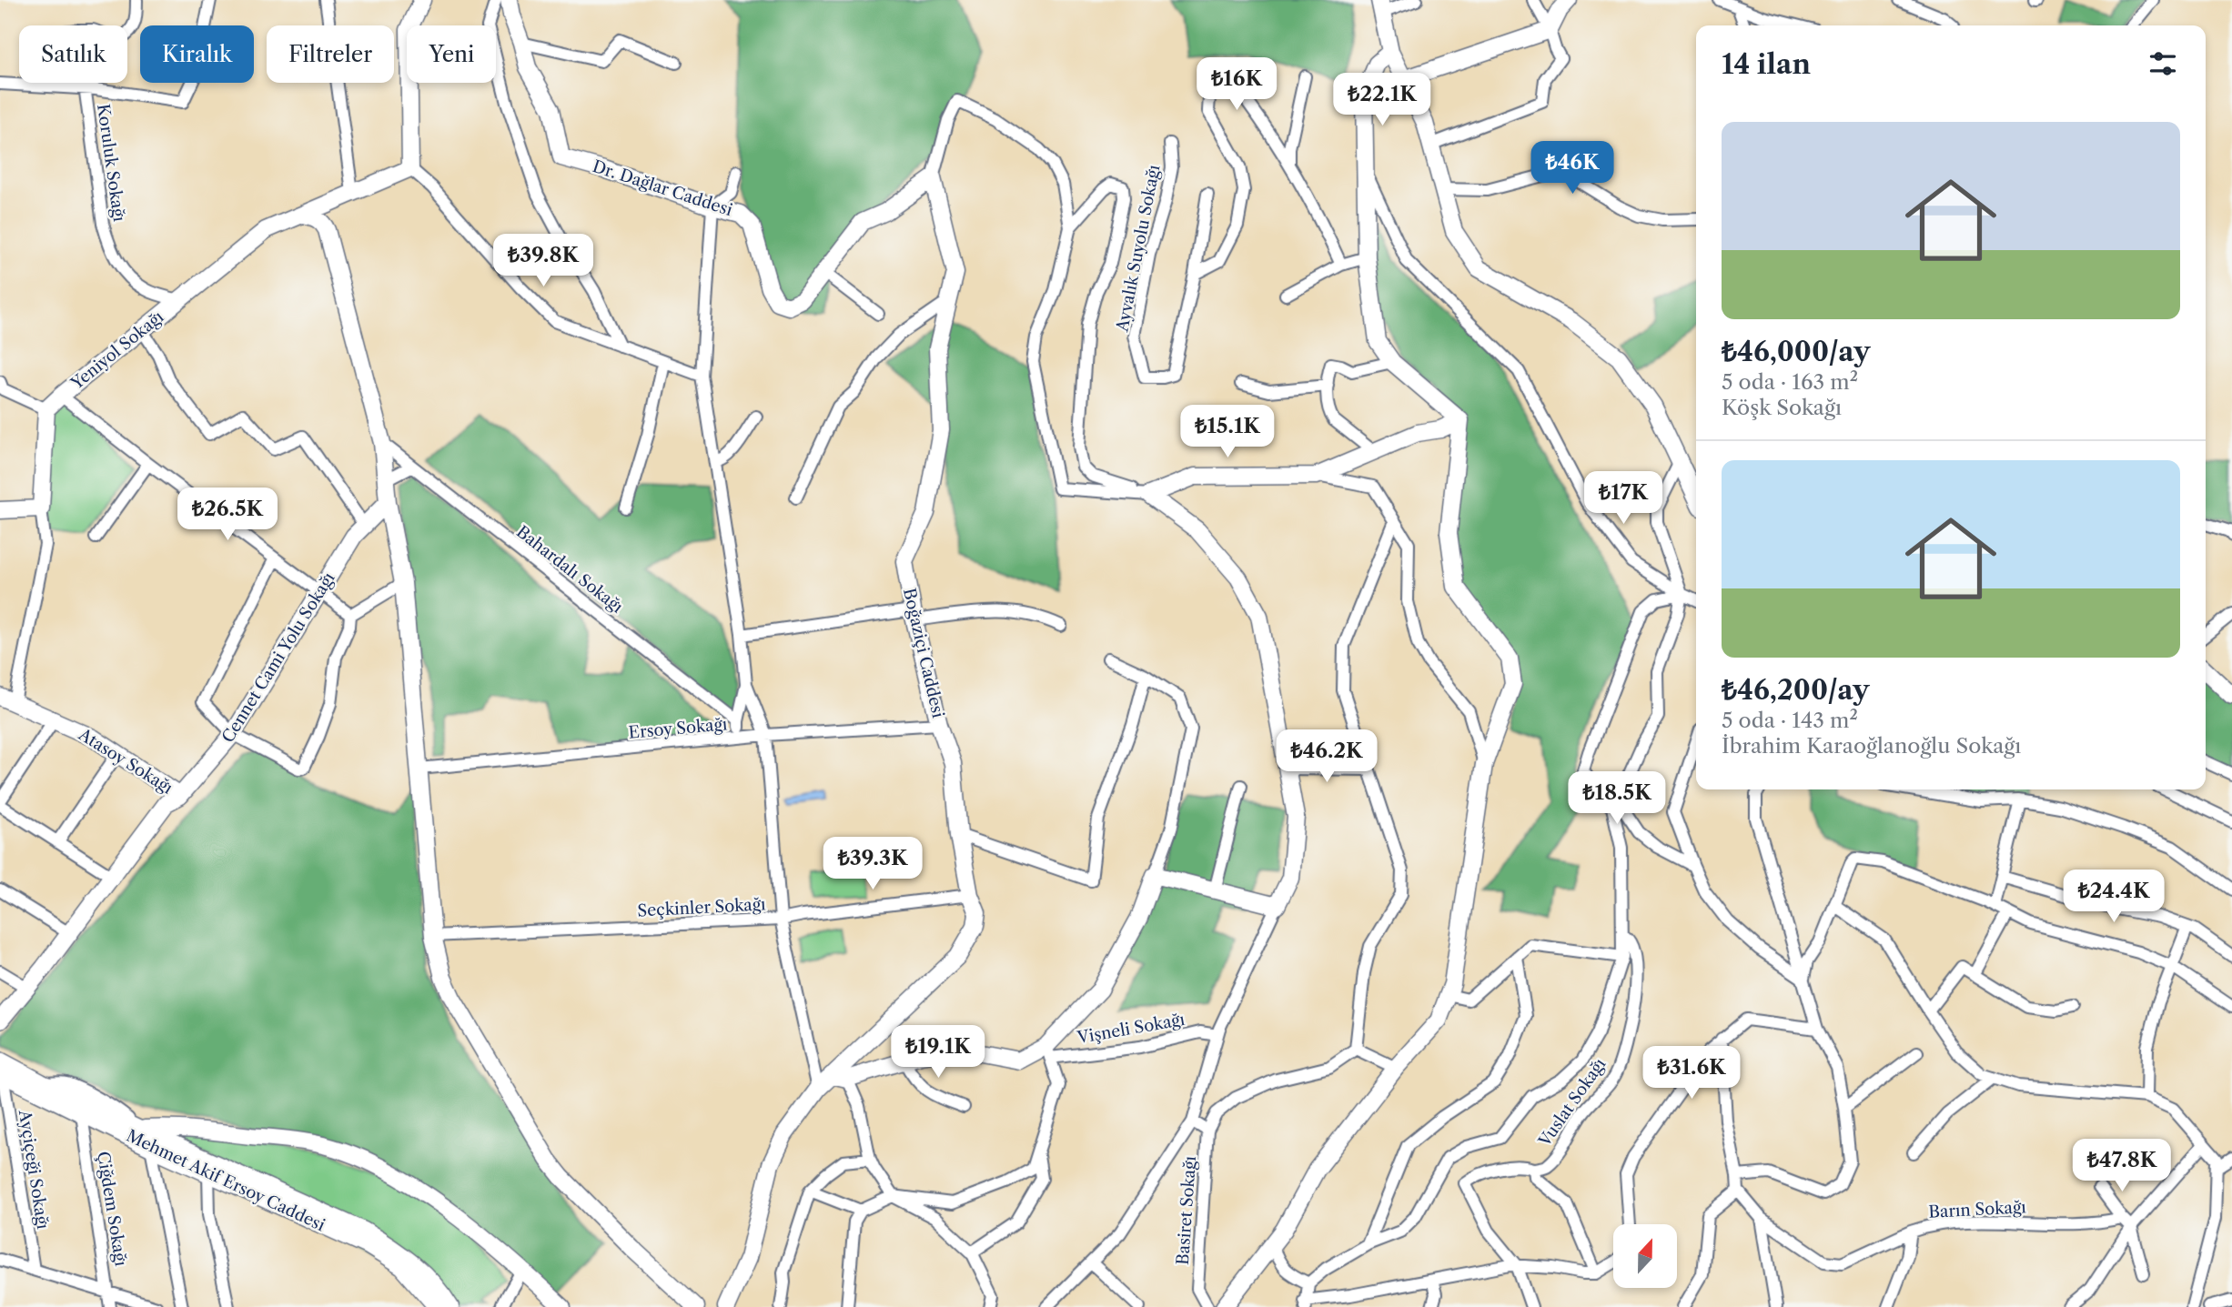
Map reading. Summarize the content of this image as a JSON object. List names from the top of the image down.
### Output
{
  "streets": {
    "street": [
      "Koruluk Sokağı",
      "Dr. Dağlar Caddesi",
      "Ayvalık Suyolu Sokağı",
      "Yeniyol Sokağı",
      "Bahardalı Sokağı",
      "Boğaziçi Caddesi",
      "Cennet Cami Yolu Sokağı",
      "Ersoy Sokağı",
      "Atasoy Sokağı",
      "Seçkinler Sokağı",
      "Vişneli Sokağı",
      "Vuslat Sokağı",
      "Ayçiçeği Sokağı",
      "Mehmet Akif Ersoy Caddesi",
      "Çiğdem Sokağı",
      "Barın Sokağı",
      "Basiret Sokağı"
    ]
  },
  "crossings": [
    ["Koruluk Sokağı", "Yeniyol Sokağı"],
    ["Dr. Dağlar Caddesi", "Boğaziçi Caddesi"],
    ["Boğaziçi Caddesi", "Ersoy Sokağı"],
    ["Boğaziçi Caddesi", "Seçkinler Sokağı"],
    ["Cennet Cami Yolu Sokağı", "Atasoy Sokağı"],
    ["Ayçiçeği Sokağı", "Mehmet Akif Ersoy Caddesi"],
    ["Mehmet Akif Ersoy Caddesi", "Çiğdem Sokağı"]
  ],
  "north": "top",
  "page": {
    "chip": [
      "Satılık",
      "Kiralık",
      "Filtreler",
      "Yeni"
    ],
    "heading": "14 ilan",
    "price": [
      "₺16K",
      "₺22.1K",
      "₺46K",
      "₺39.8K",
      "₺15.1K",
      "₺17K",
      "₺26.5K",
      "₺46.2K",
      "₺18.5K",
      "₺39.3K",
      "₺24.4K",
      "₺19.1K",
      "₺31.6K",
      "₺47.8K"
    ],
    "list": [
      {
        "name": "₺46,000/ay",
        "note": "5 oda · 163 m² · Köşk Sokağı"
      },
      {
        "name": "₺46,200/ay",
        "note": "5 oda · 143 m² · İbrahim Karaoğlanoğlu Sokağı"
      }
    ]
  }
}
